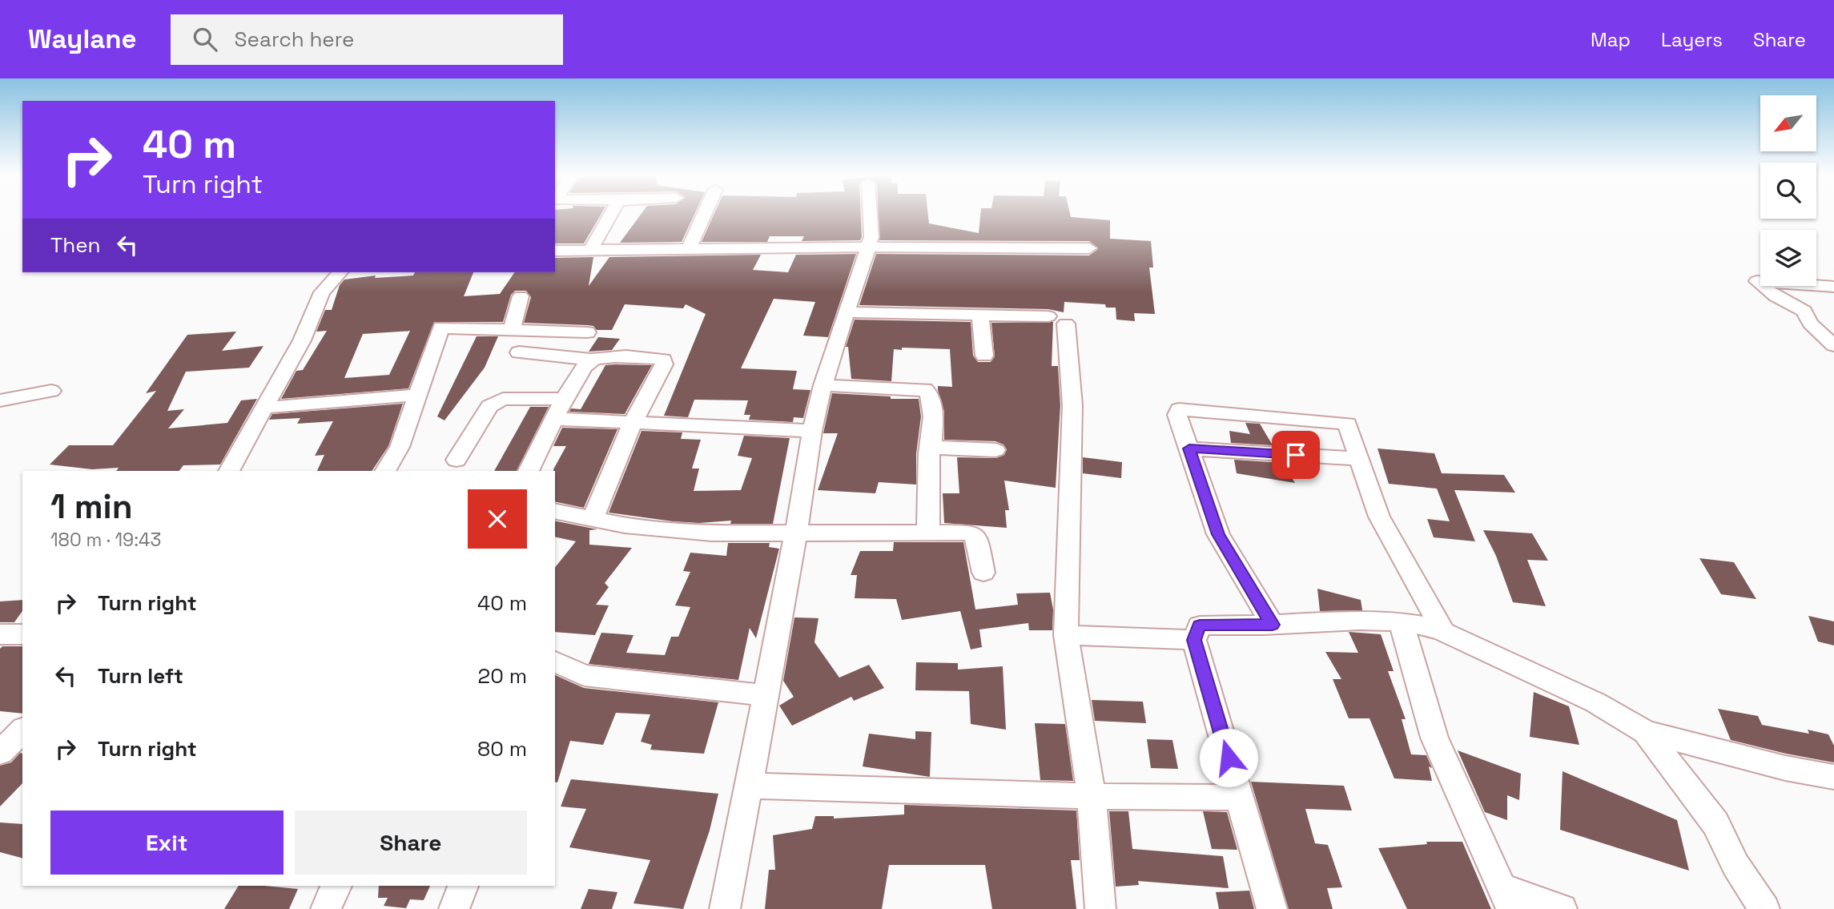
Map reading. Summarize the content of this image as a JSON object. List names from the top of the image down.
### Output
{
  "north": "bottom left",
  "page": {
    "header": "Waylane",
    "search": "Search here",
    "nav": ["Map", "Layers", "Share"],
    "turn": ["40 m", "Turn right"],
    "then": "Then",
    "heading": ["1 min", "180 m · 19:43"],
    "list": [
      {
        "name": "Turn right",
        "value": "40 m"
      },
      {
        "name": "Turn left",
        "value": "20 m"
      },
      {
        "name": "Turn right",
        "value": "80 m"
      }
    ],
    "buttons": ["Exit", "Share"]
  }
}
